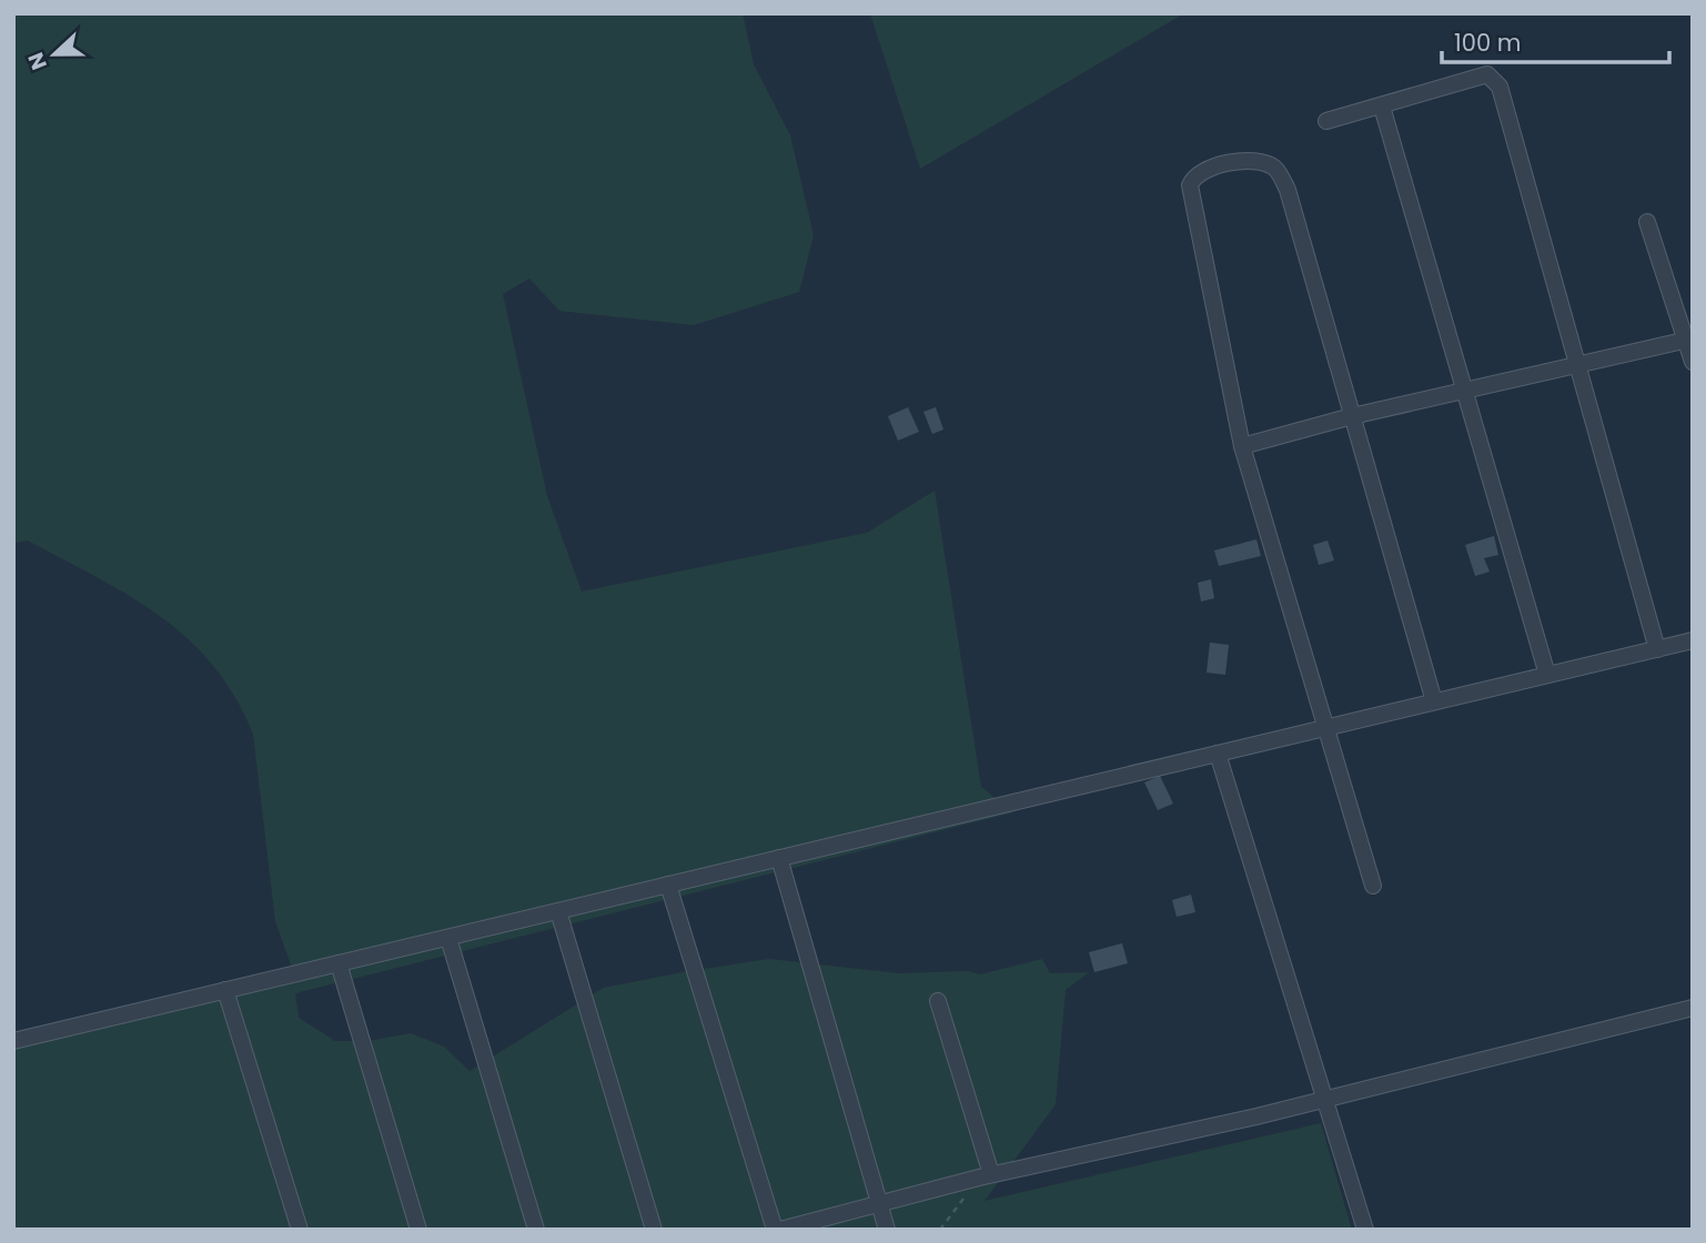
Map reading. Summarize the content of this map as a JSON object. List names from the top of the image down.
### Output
{
  "scale_bar": "100 m",
  "north": "left"
}
